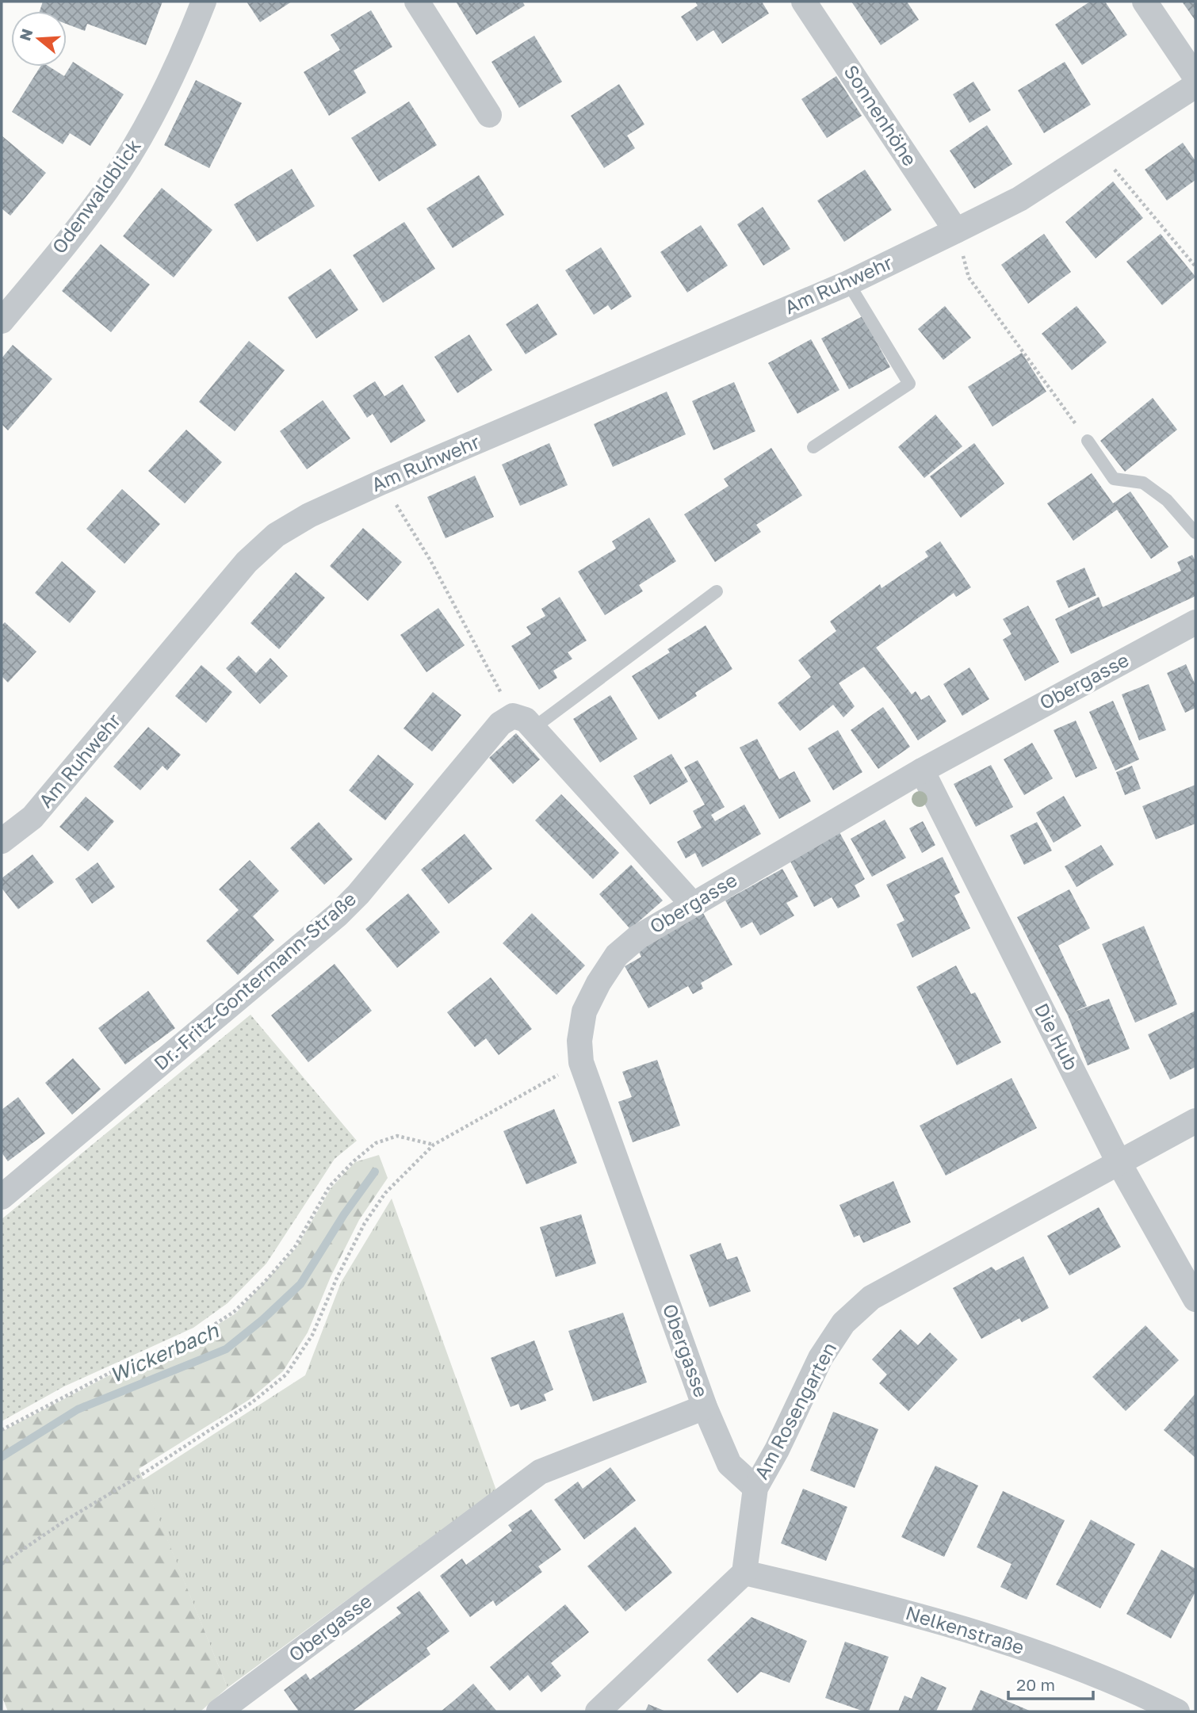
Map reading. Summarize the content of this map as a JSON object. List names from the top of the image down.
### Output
{
  "streets": {
    "street": [
      "Sonnenhöhe",
      "Odenwaldblick",
      "Am Ruhwehr",
      "Obergasse",
      "Dr.-Fritz-Gontermann-Straße",
      "Die Hub",
      "Am Rosengarten",
      "Nelkenstraße"
    ]
  },
  "crossings": [
    ["Sonnenhöhe", "Am Ruhwehr"],
    ["Obergasse", "Die Hub"],
    ["Obergasse", "Am Rosengarten"],
    ["Die Hub", "Am Rosengarten"],
    ["Am Rosengarten", "Nelkenstraße"]
  ],
  "water": ["Wickerbach"],
  "scale_bar": "20 m",
  "north": "left"
}
